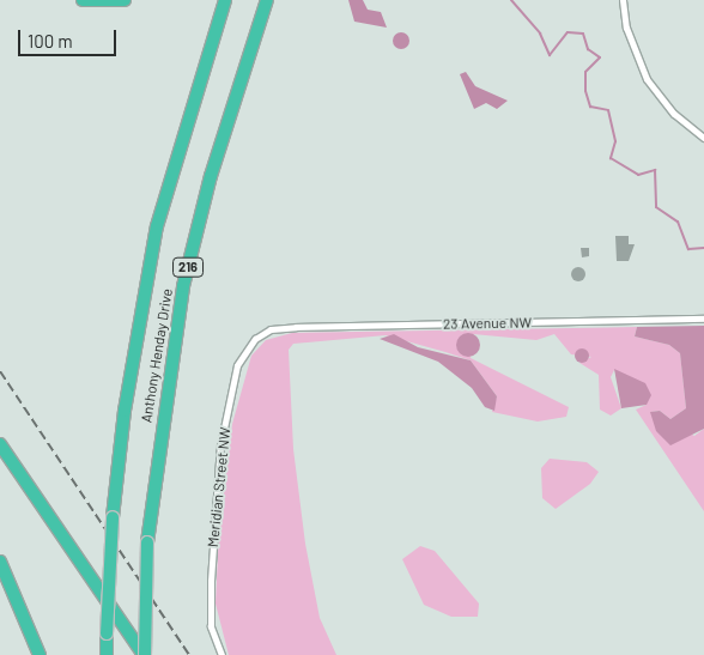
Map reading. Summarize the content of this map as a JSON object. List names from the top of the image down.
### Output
{
  "streets": {
    "highway": ["216", "Anthony Henday Drive"],
    "street": ["23 Avenue NW", "Meridian Street NW"]
  },
  "crossings": [
    ["23 Avenue NW", "Meridian Street NW"]
  ],
  "scale_bar": "100 m"
}
